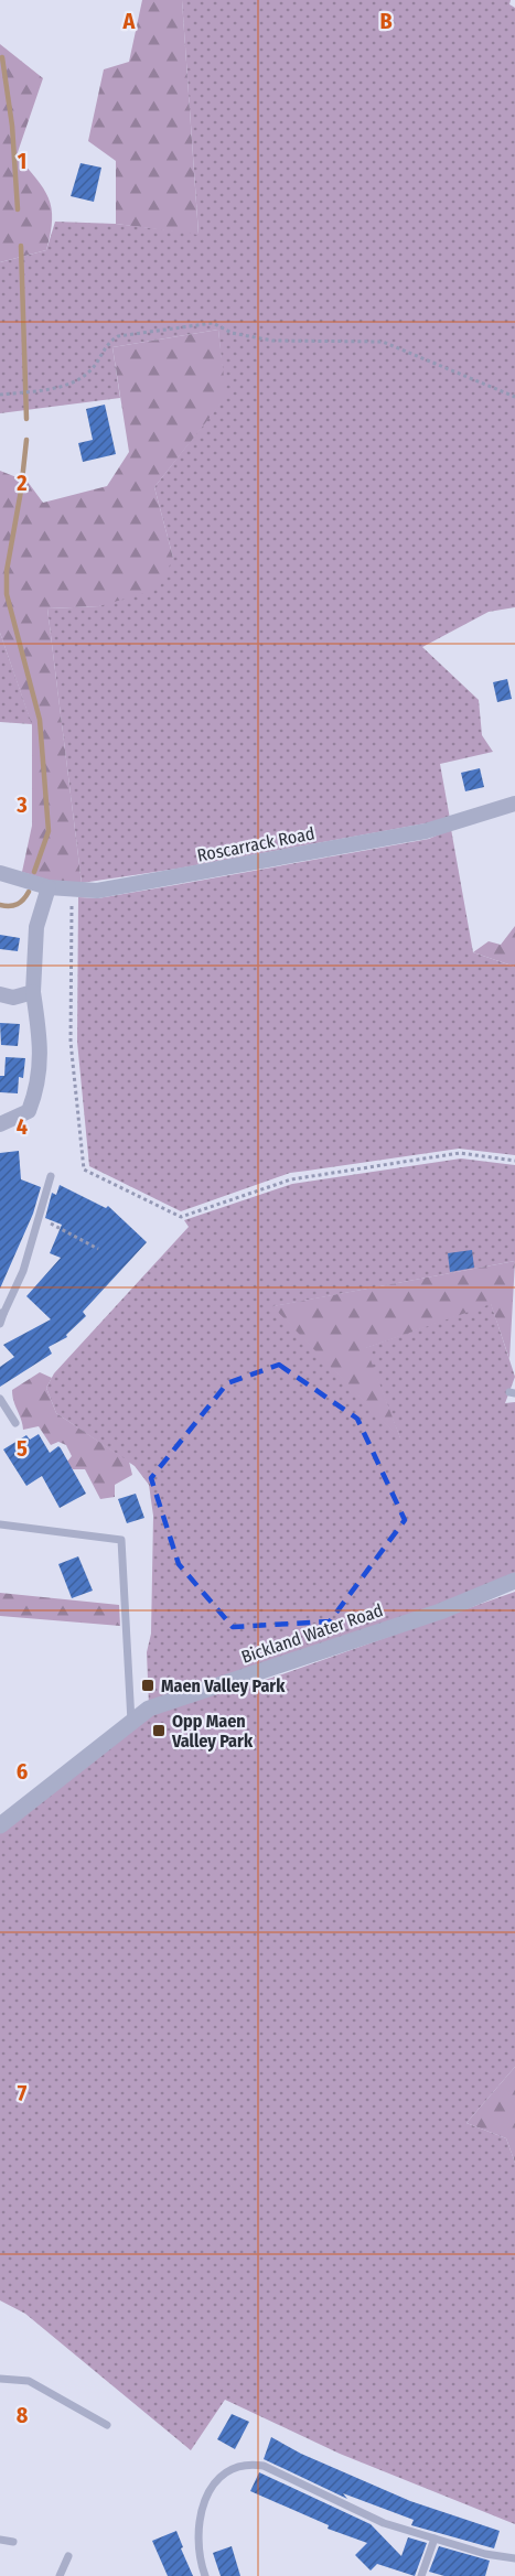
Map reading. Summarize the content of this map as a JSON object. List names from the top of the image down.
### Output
{
  "streets": {
    "street": ["Roscarrack Road", "Bickland Water Road"]
  },
  "places": {
    "transit": ["Maen Valley Park", "Opp Maen Valley Park"]
  },
  "grid": {
    "columns": ["A", "B"],
    "rows": [
      "1",
      "2",
      "3",
      "4",
      "5",
      "6",
      "7",
      "8"
    ]
  }
}
